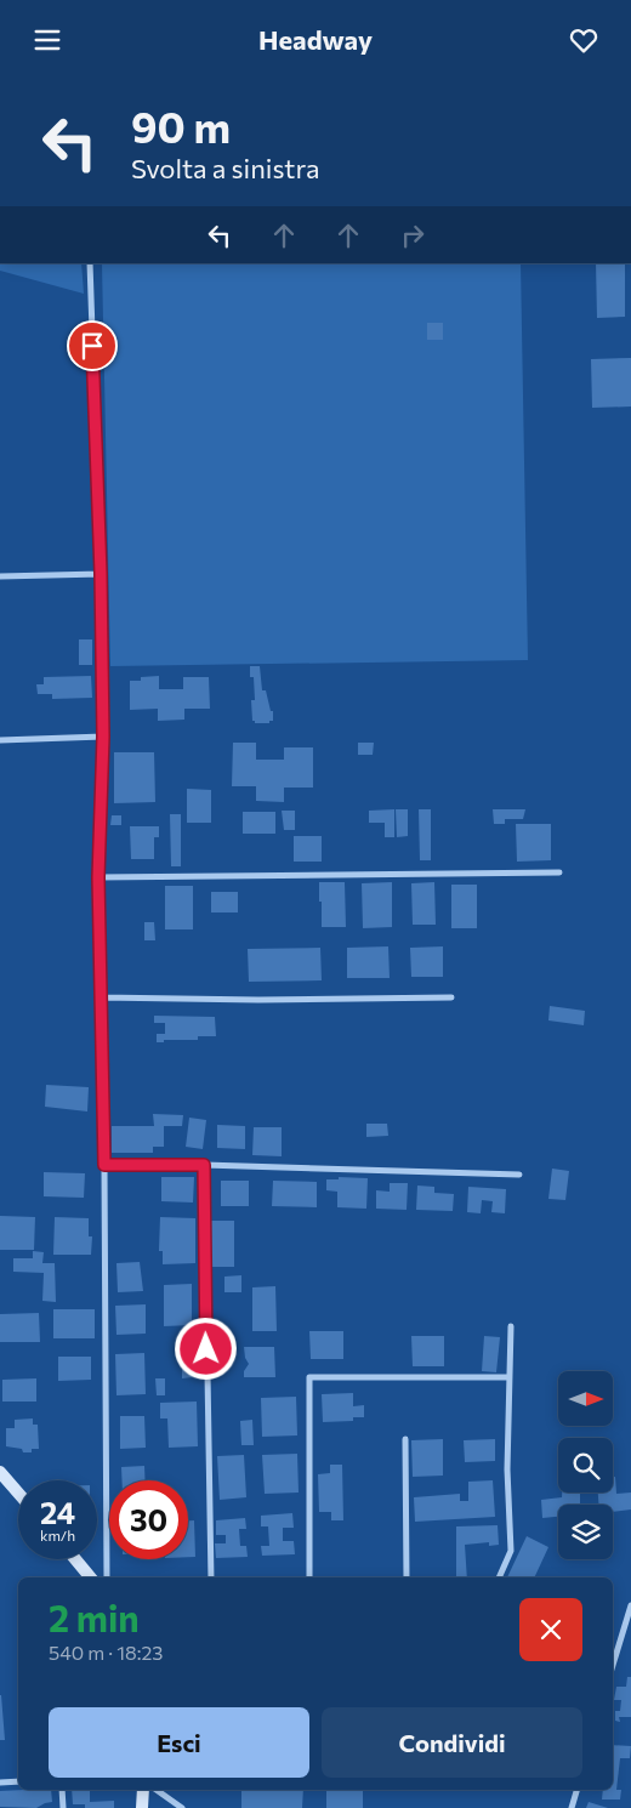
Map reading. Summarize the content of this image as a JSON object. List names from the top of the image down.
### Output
{
  "north": "right",
  "page": {
    "header": "Headway",
    "turn": ["90 m", "Svolta a sinistra"],
    "speed": "24 km/h",
    "limit": "30",
    "heading": ["2 min", "540 m · 18:23"],
    "buttons": ["Esci", "Condividi"]
  }
}
